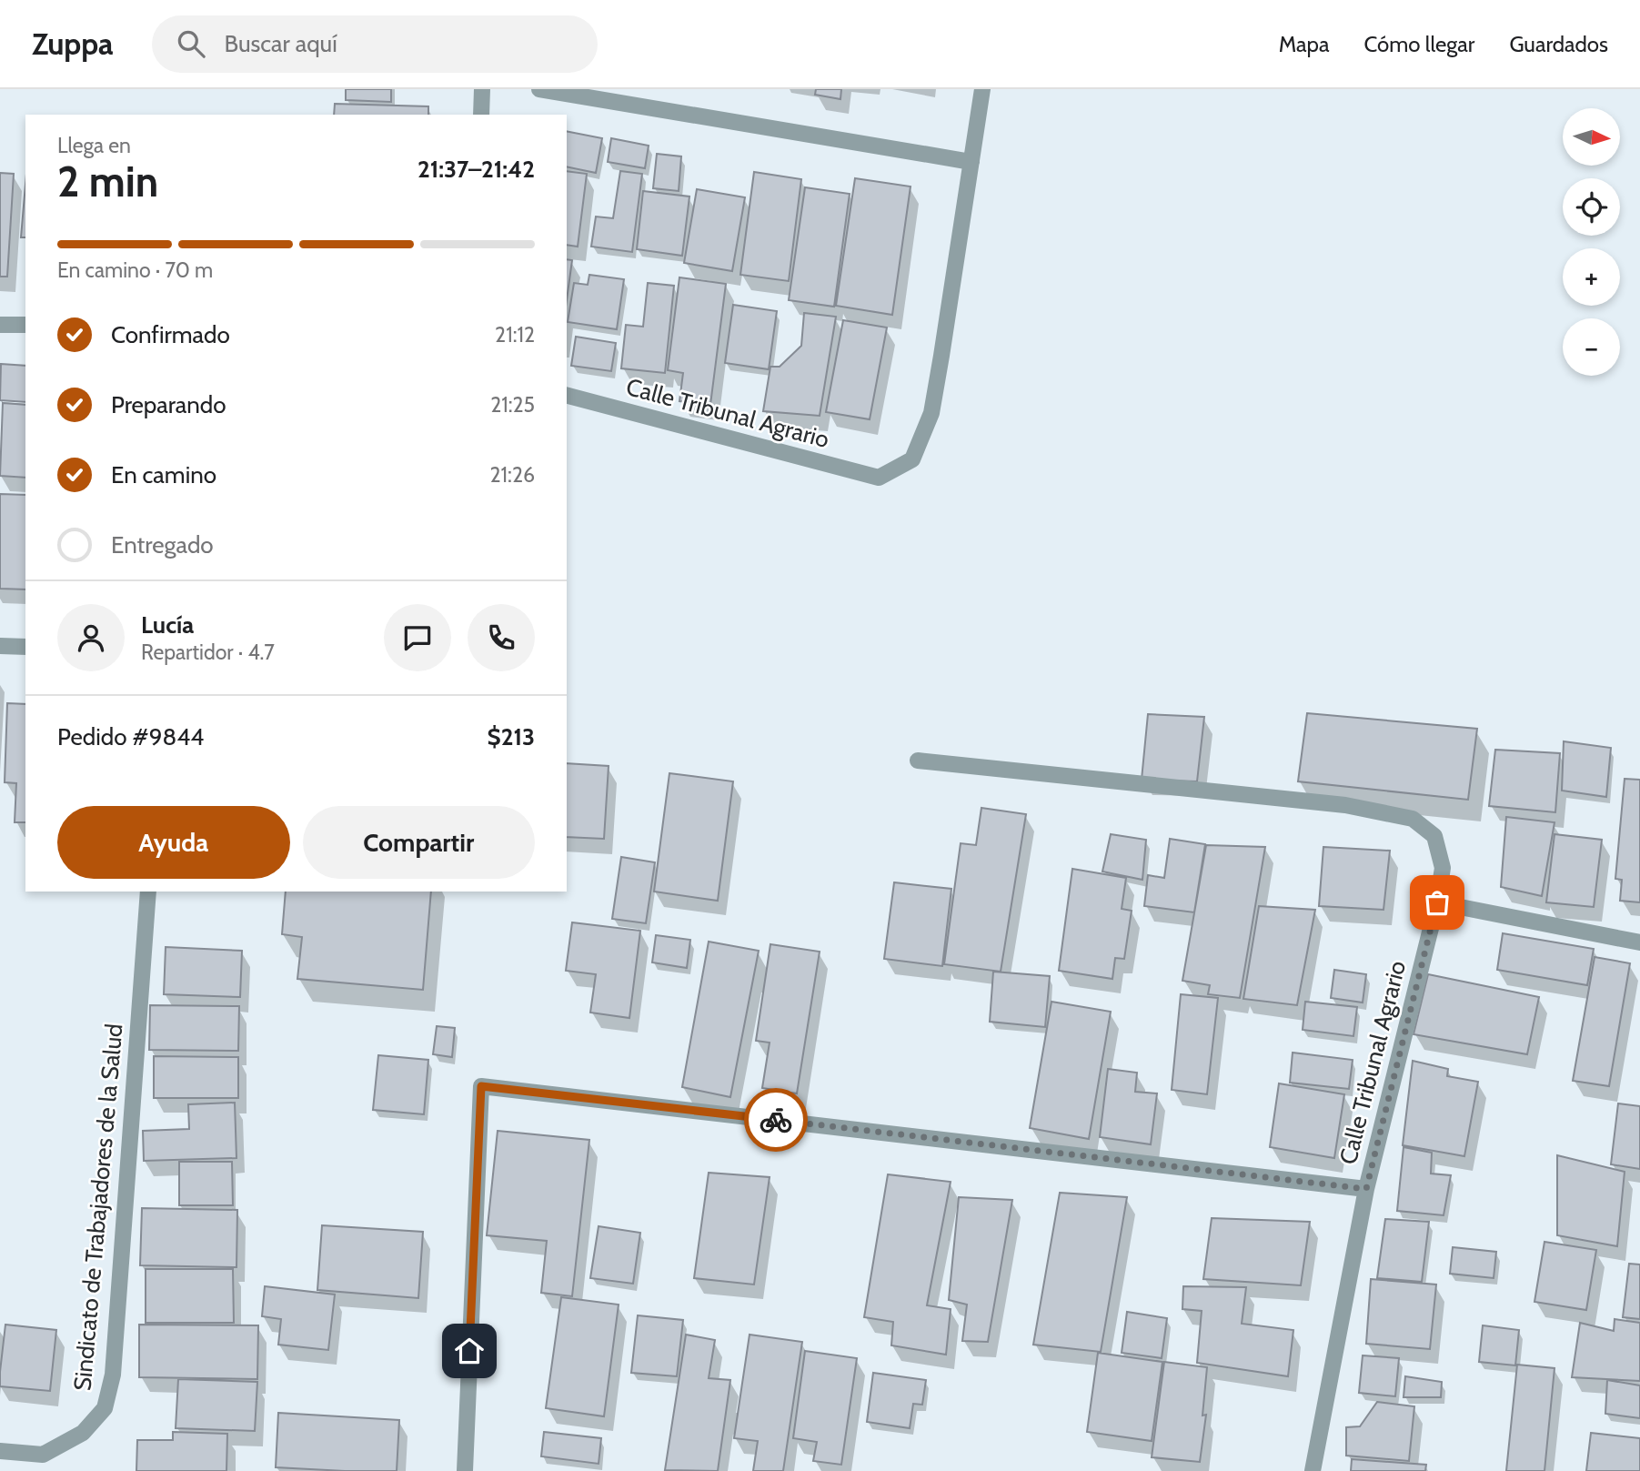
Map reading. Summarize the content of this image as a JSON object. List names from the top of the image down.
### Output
{
  "streets": {
    "street": ["Calle Tribunal Agrario", "Sindicato de Trabajadores de la Salud"]
  },
  "north": "right",
  "page": {
    "header": "Zuppa",
    "search": "Buscar aquí",
    "nav": ["Mapa", "Cómo llegar", "Guardados"],
    "map_buttons": ["+", "−"],
    "heading": ["2 min", "Llega en", "21:37–21:42"],
    "panel": [
      "Lucía",
      "Repartidor · 4.7",
      "Pedido #9844",
      "$213"
    ],
    "bar": "En camino · 70 m",
    "list": [
      ["Confirmado", "21:12"],
      ["Preparando", "21:25"],
      ["En camino", "21:26"],
      "Entregado"
    ],
    "buttons": ["Ayuda", "Compartir"]
  }
}
